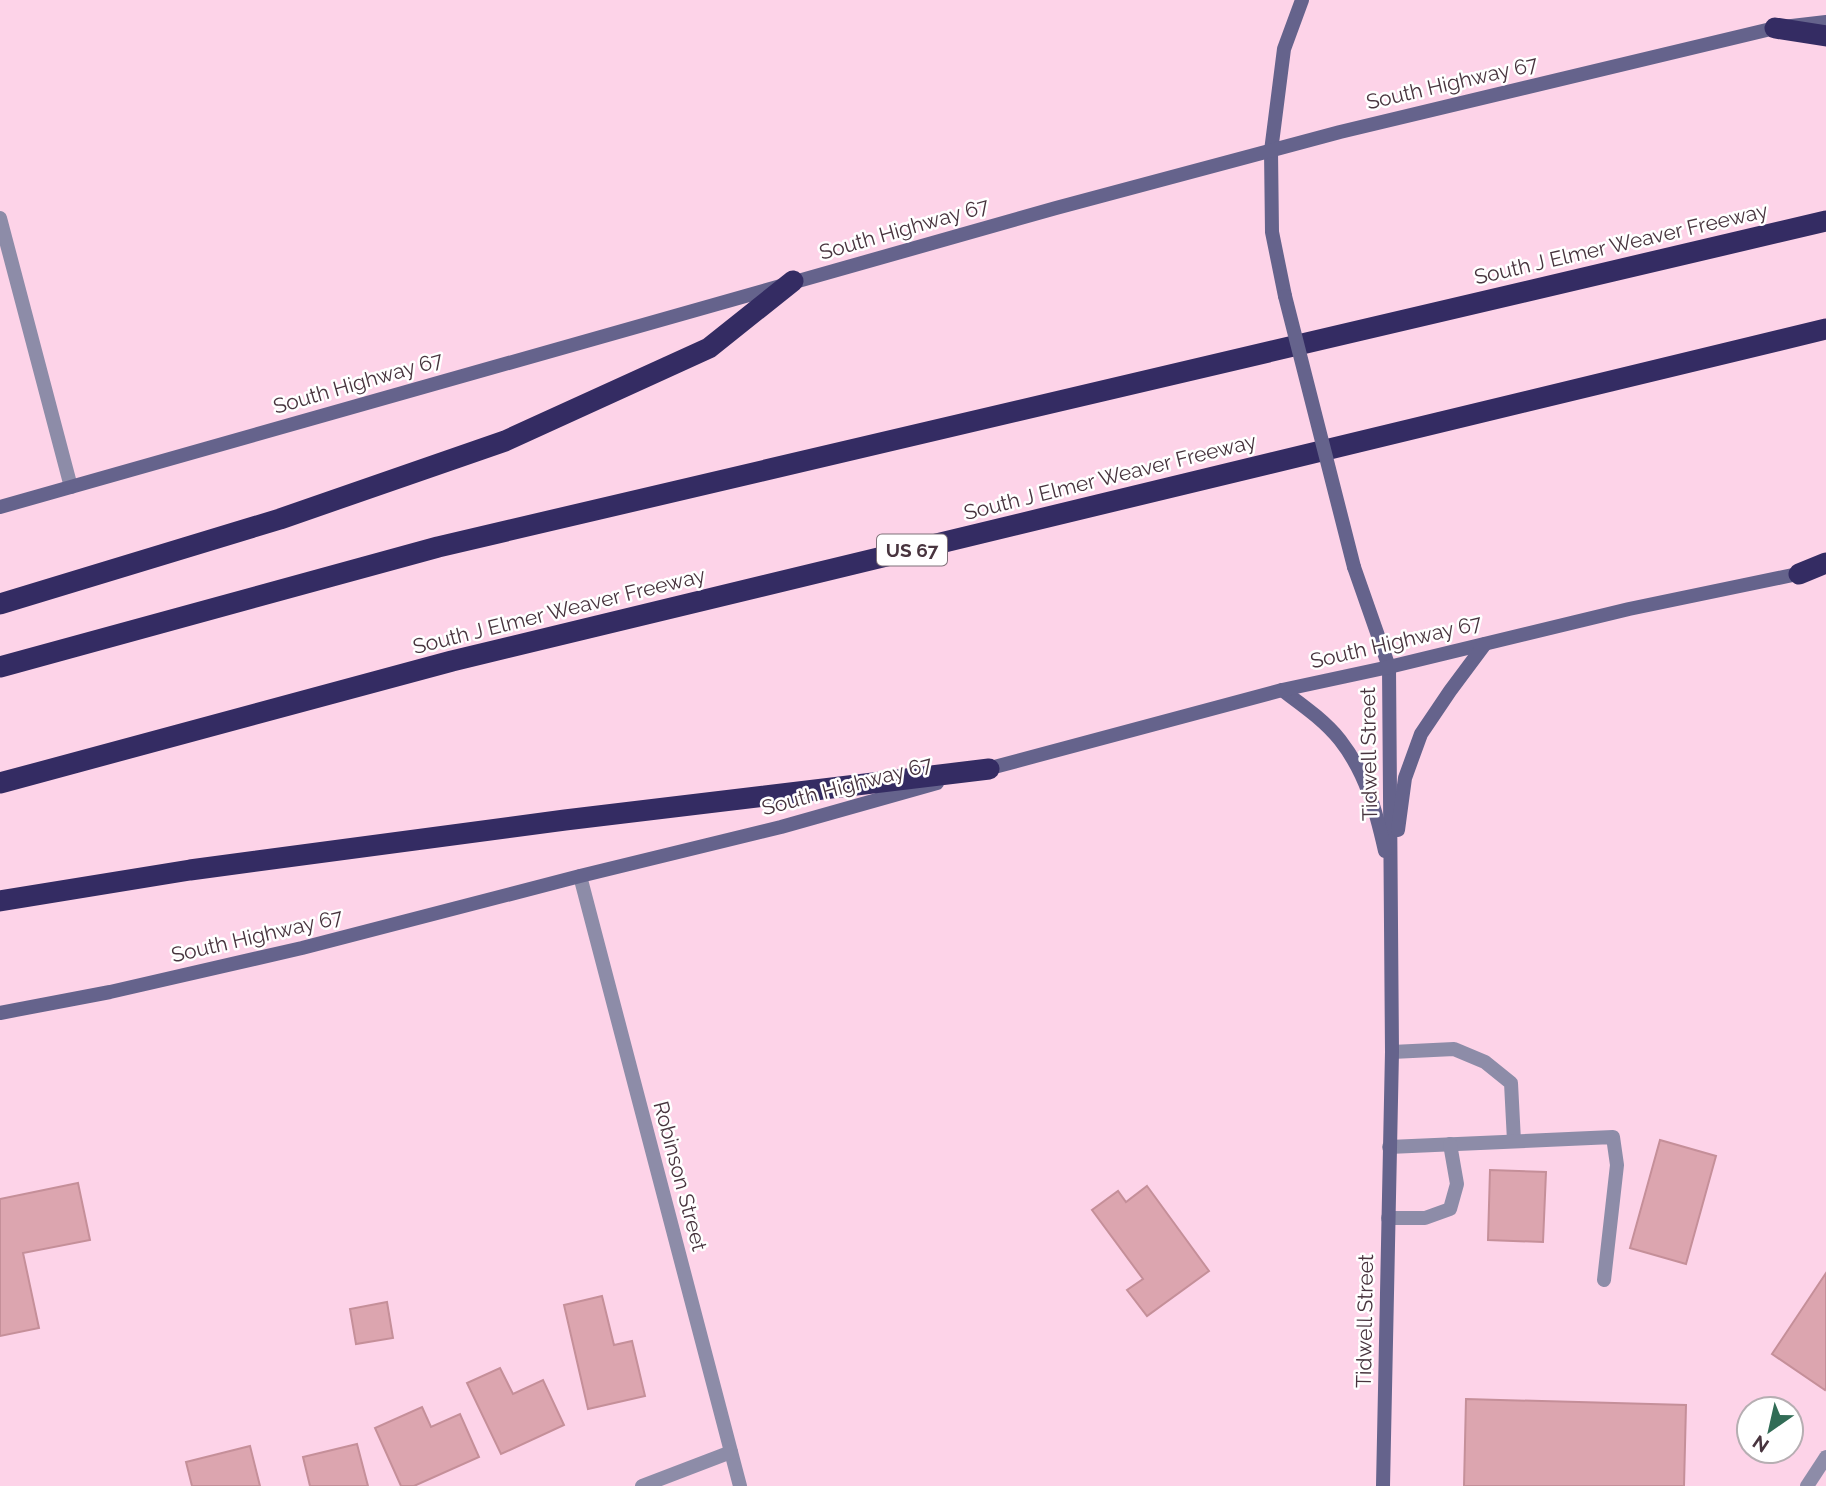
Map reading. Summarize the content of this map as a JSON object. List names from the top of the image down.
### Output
{
  "streets": {
    "highway": ["South J Elmer Weaver Freeway", "US 67"],
    "main road": ["South Highway 67", "Tidwell Street"],
    "street": ["Robinson Street"]
  },
  "crossings": [
    ["South Highway 67", "Tidwell Street"],
    ["South Highway 67", "Robinson Street"]
  ],
  "north": "bottom left"
}
